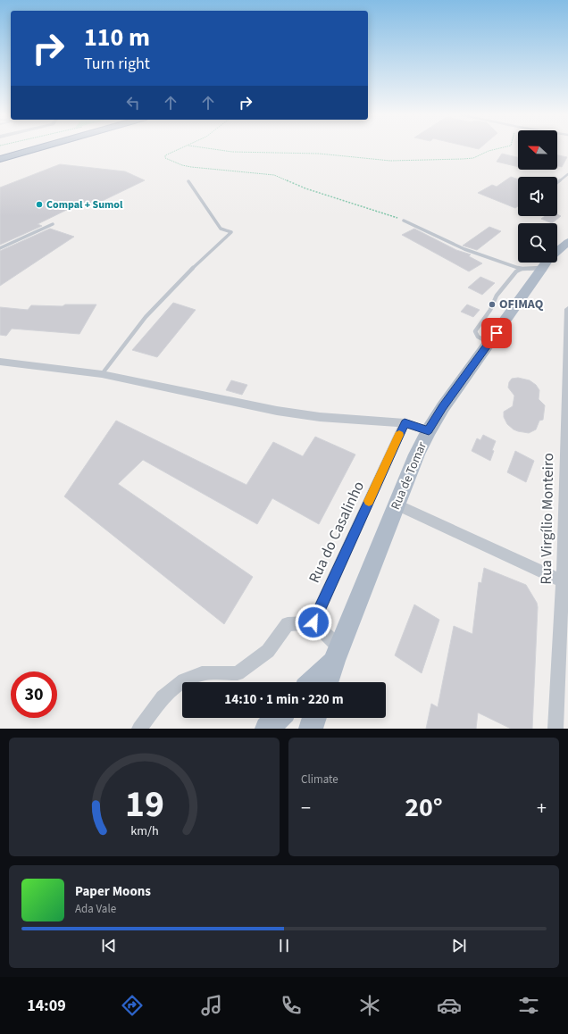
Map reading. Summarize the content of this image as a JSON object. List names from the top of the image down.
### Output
{
  "streets": {
    "main road": ["Rua de Tomar"],
    "street": ["Rua Virgílio Monteiro", "Rua do Casalinho"]
  },
  "places": ["Compal + Sumol", "OFIMAQ"],
  "north": "left",
  "page": {
    "turn": ["110 m", "Turn right"],
    "limit": "30",
    "trip": "14:10 · 1 min · 220 m",
    "tile": "Climate",
    "heat": ["−", "20°", "+"],
    "song": ["Paper Moons", "Ada Vale"],
    "tabs": "14:09",
    "gauge": ["19", "km/h"]
  }
}
